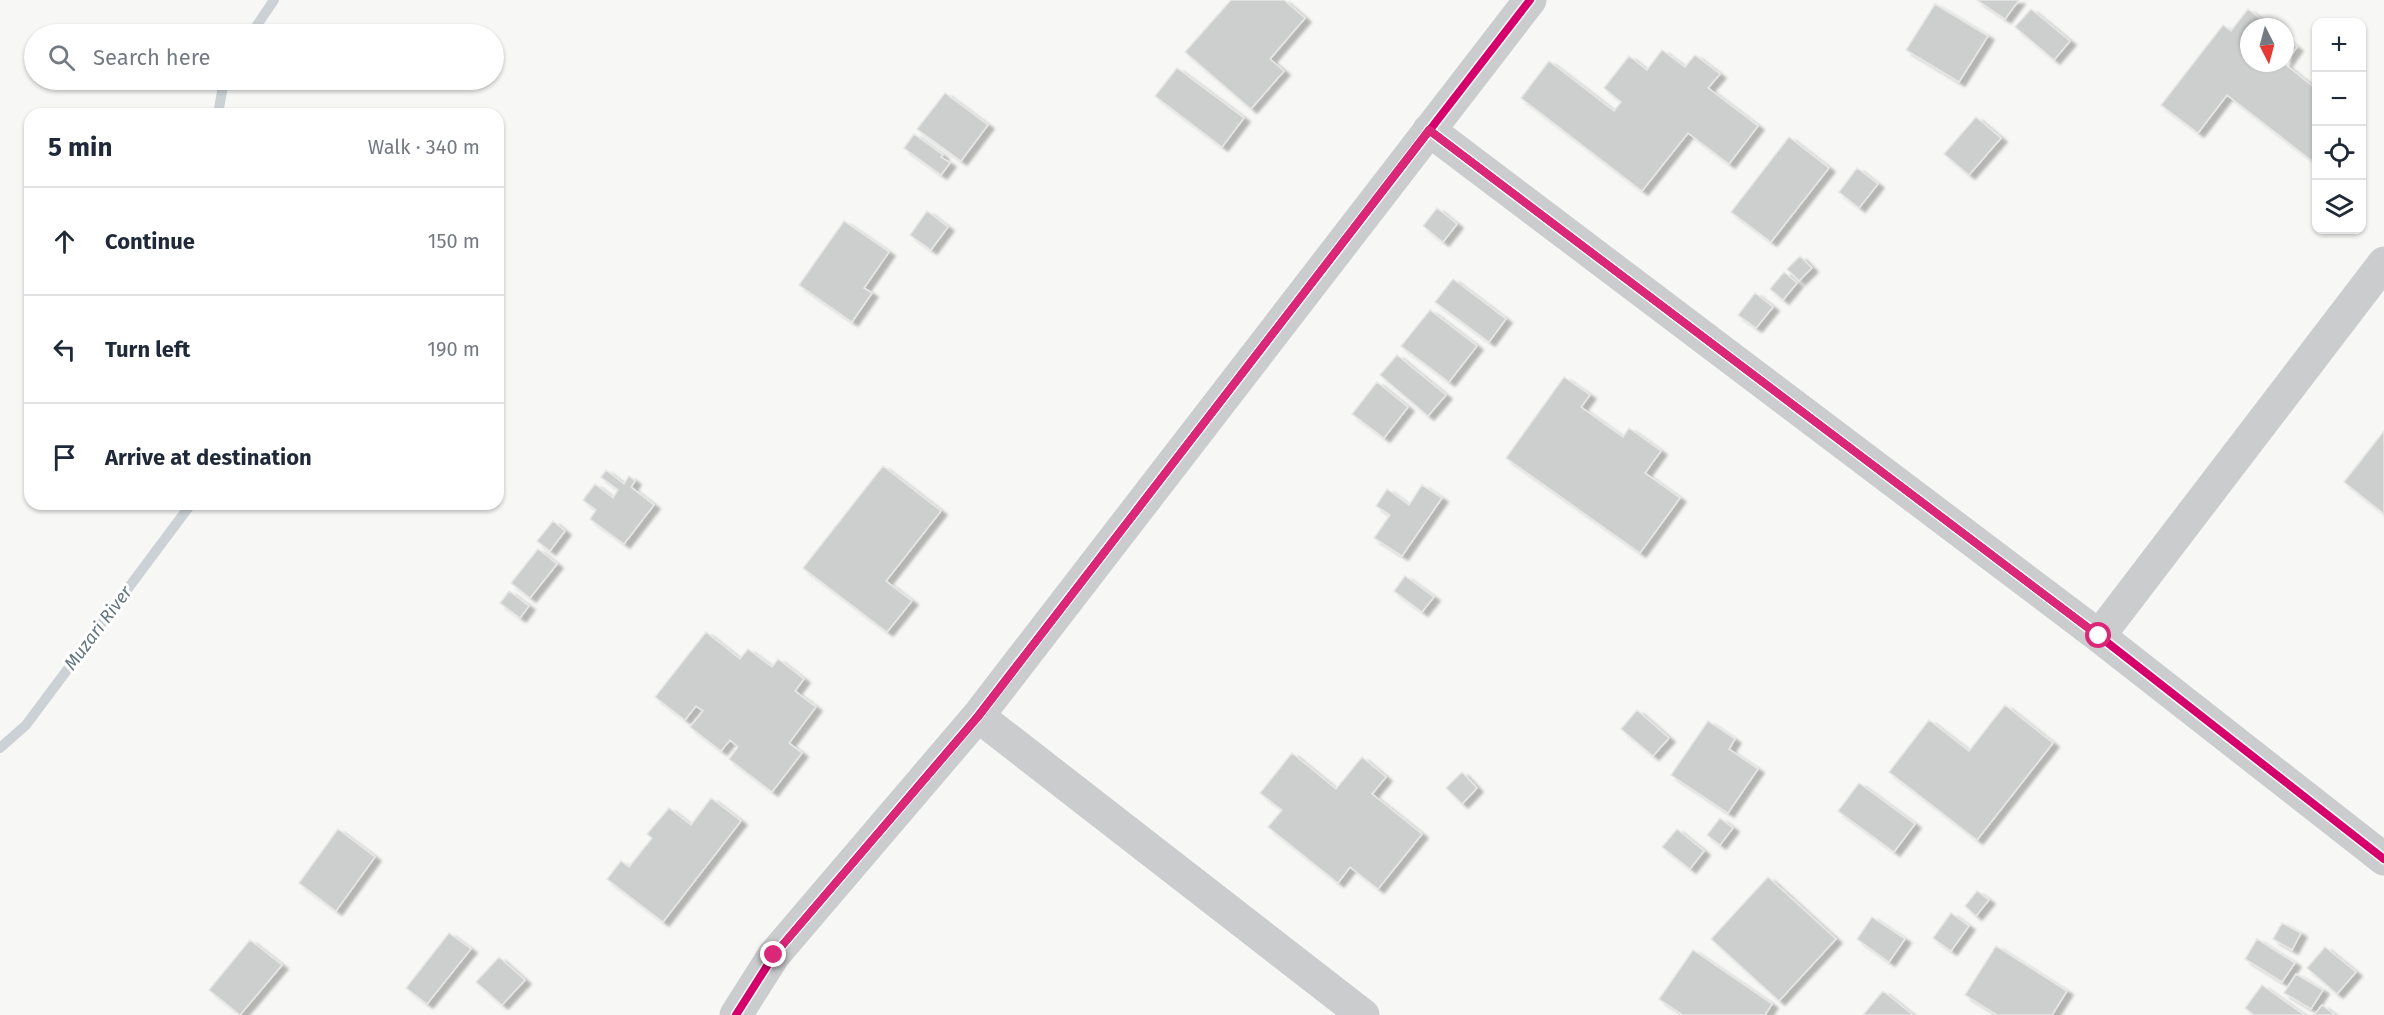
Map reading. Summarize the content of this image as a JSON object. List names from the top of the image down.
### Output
{
  "water": ["Muzari River"],
  "north": "bottom",
  "page": {
    "map_buttons": ["+", "−"],
    "search": "Search here",
    "heading": ["5 min", "Walk · 340 m"],
    "list": [
      ["Continue", "150 m"],
      ["Turn left", "190 m"],
      "Arrive at destination"
    ]
  }
}
